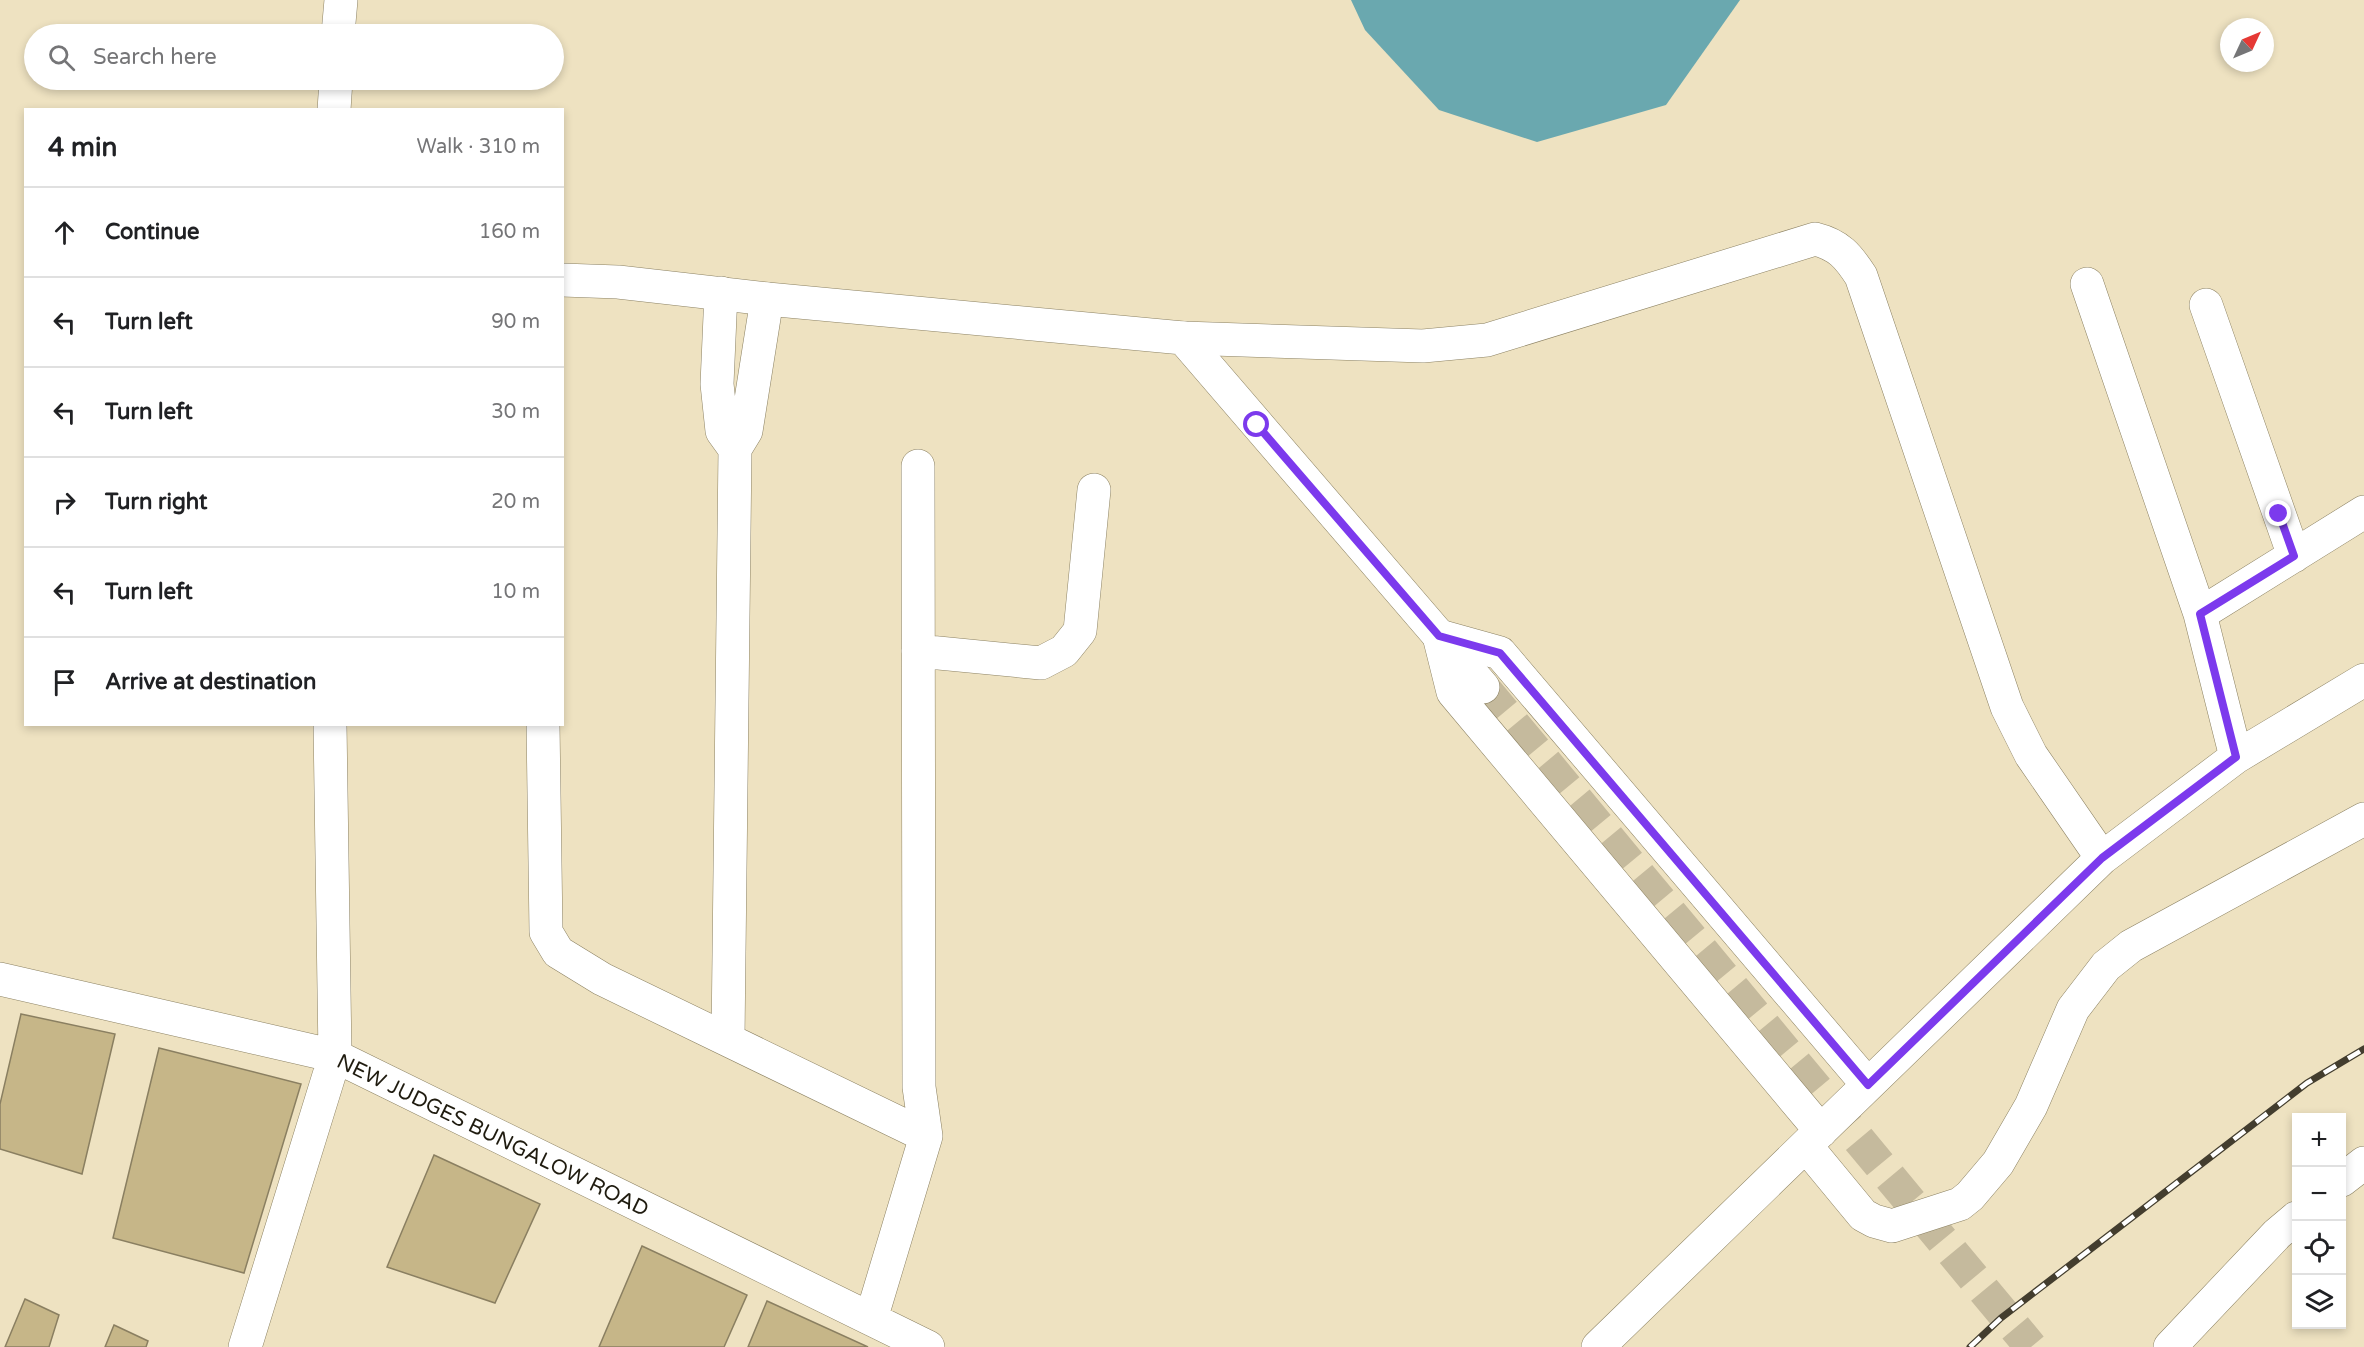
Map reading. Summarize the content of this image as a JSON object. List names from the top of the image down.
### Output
{
  "streets": {
    "street": ["NEW JUDGES BUNGALOW ROAD"]
  },
  "north": "top right",
  "page": {
    "search": "Search here",
    "heading": ["4 min", "Walk · 310 m"],
    "list": [
      ["Continue", "160 m"],
      ["Turn left", "90 m"],
      ["Turn left", "30 m"],
      ["Turn right", "20 m"],
      ["Turn left", "10 m"],
      "Arrive at destination"
    ],
    "map_buttons": ["+", "−"]
  }
}
